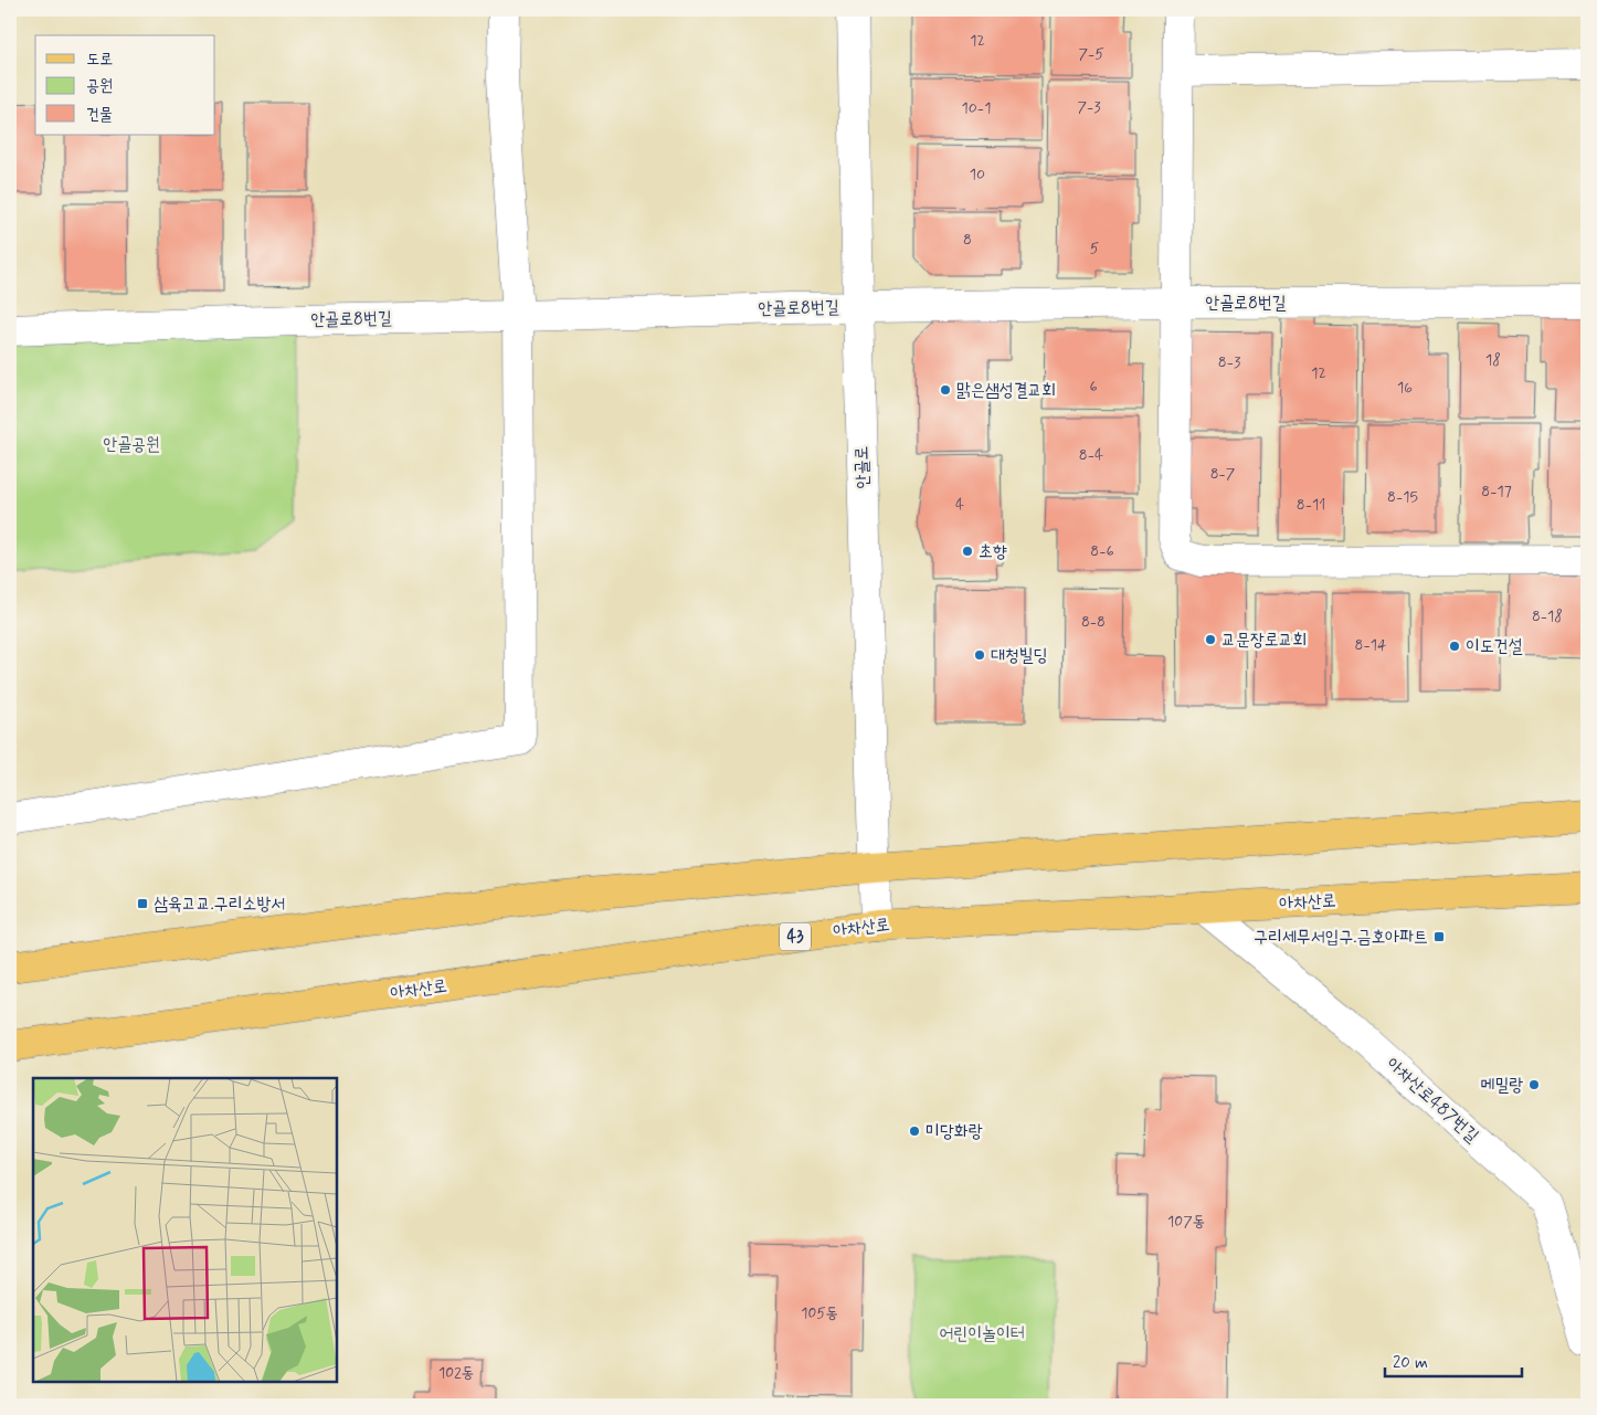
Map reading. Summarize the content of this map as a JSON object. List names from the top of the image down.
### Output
{
  "streets": {
    "main road": ["아차산로", "43"],
    "street": ["안골로8번길", "안골로", "아차산로487번길"]
  },
  "crossings": [
    ["안골로8번길", "안골로"],
    ["안골로", "아차산로"],
    ["아차산로", "아차산로487번길"]
  ],
  "parks": ["안골공원", "어린이놀이터"],
  "places": {
    "other": [
      "맑은샘성결교회",
      "초향",
      "교문장로교회",
      "이도건설",
      "대청빌딩",
      "메밀랑",
      "미당화랑"
    ],
    "transit": ["삼육고교.구리소방서", "구리세무서입구.금호아파트"]
  },
  "house_numbers": [
    "12",
    "7-5",
    "7-3",
    "10-1",
    "10",
    "8",
    "5",
    "18",
    "8-3",
    "12",
    "6",
    "16",
    "8-4",
    "8-7",
    "8-17",
    "8-15",
    "4",
    "8-11",
    "8-6",
    "8-18",
    "8-8",
    "8-14",
    "107동",
    "105동",
    "102동"
  ],
  "legend": ["도로", "공원", "건물"],
  "scale_bar": "20 m"
}
